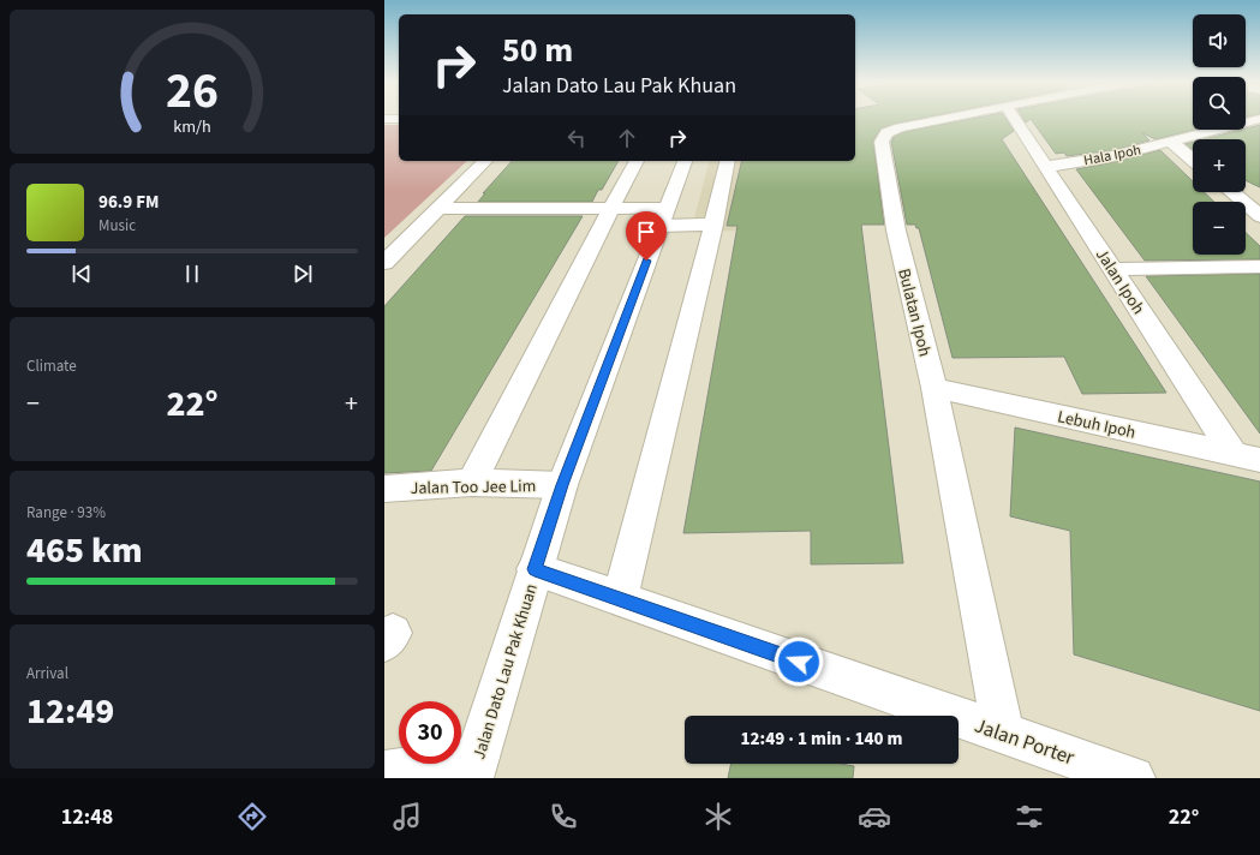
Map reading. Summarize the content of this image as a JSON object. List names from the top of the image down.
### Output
{
  "streets": {
    "street": [
      "Hala Ipoh",
      "Jalan Ipoh",
      "Bulatan Ipoh",
      "Lebuh Ipoh",
      "Jalan Too Jee Lim",
      "Jalan Dato Lau Pak Khuan",
      "Jalan Porter"
    ]
  },
  "crossings": [
    ["Hala Ipoh", "Jalan Ipoh"],
    ["Jalan Ipoh", "Lebuh Ipoh"],
    ["Bulatan Ipoh", "Lebuh Ipoh"],
    ["Bulatan Ipoh", "Jalan Porter"],
    ["Jalan Too Jee Lim", "Jalan Dato Lau Pak Khuan"],
    ["Jalan Dato Lau Pak Khuan", "Jalan Porter"]
  ],
  "page": {
    "map_buttons": ["+", "−"],
    "turn": ["50 m", "Jalan Dato Lau Pak Khuan"],
    "song": ["96.9 FM", "Music"],
    "tile": [
      "Climate",
      ["Range · 93%", "465 km"],
      ["Arrival", "12:49"]
    ],
    "heat": ["−", "22°", "+"],
    "limit": "30",
    "trip": "12:49 · 1 min · 140 m",
    "tabs": ["12:48", "22°"],
    "gauge": ["26", "km/h"]
  }
}
